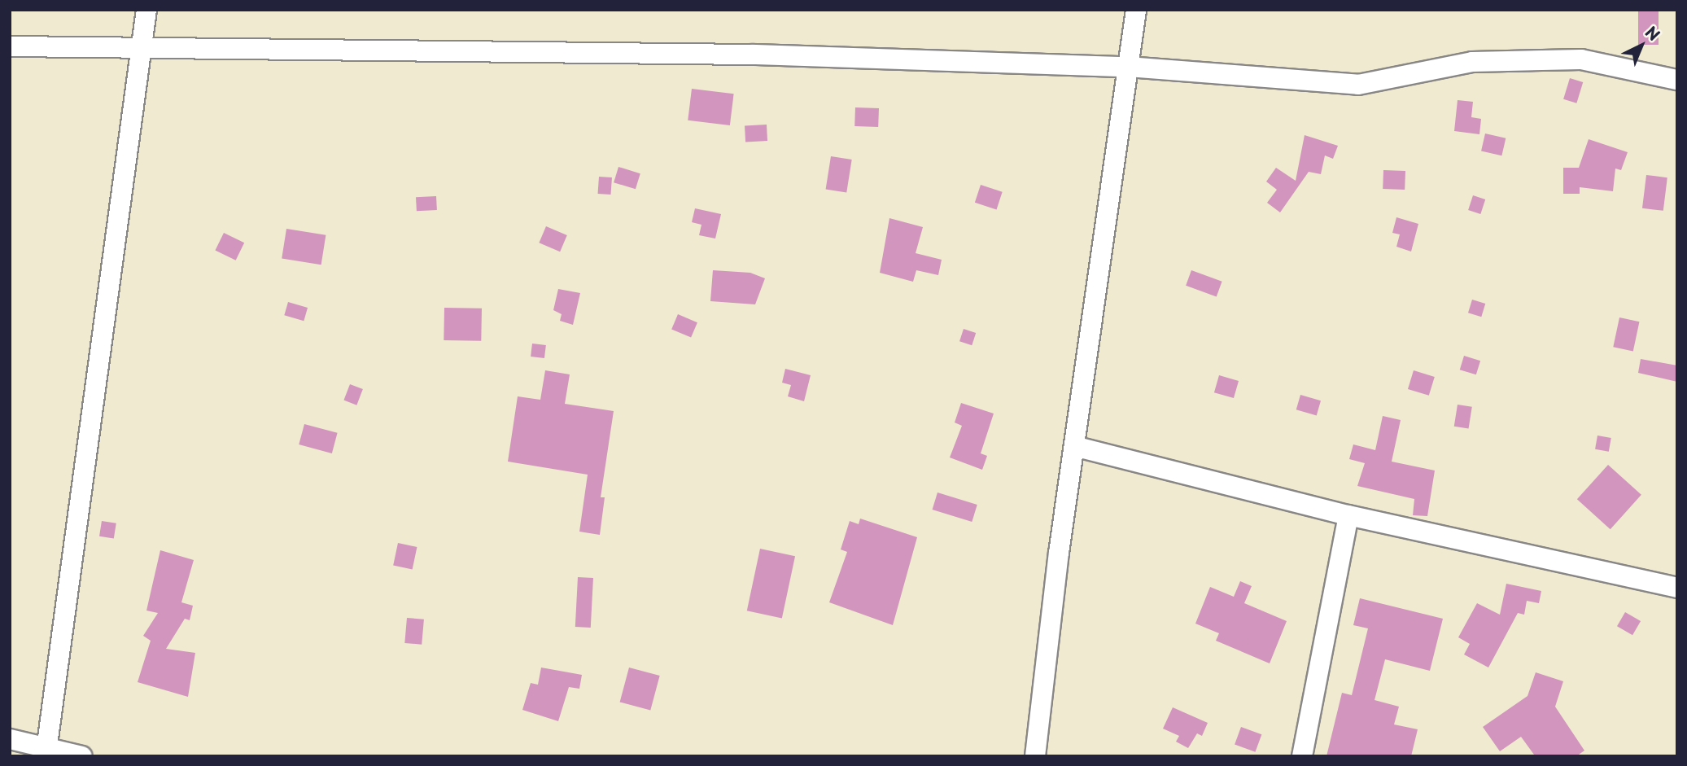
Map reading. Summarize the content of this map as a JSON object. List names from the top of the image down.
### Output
{
  "north": "top right"
}
